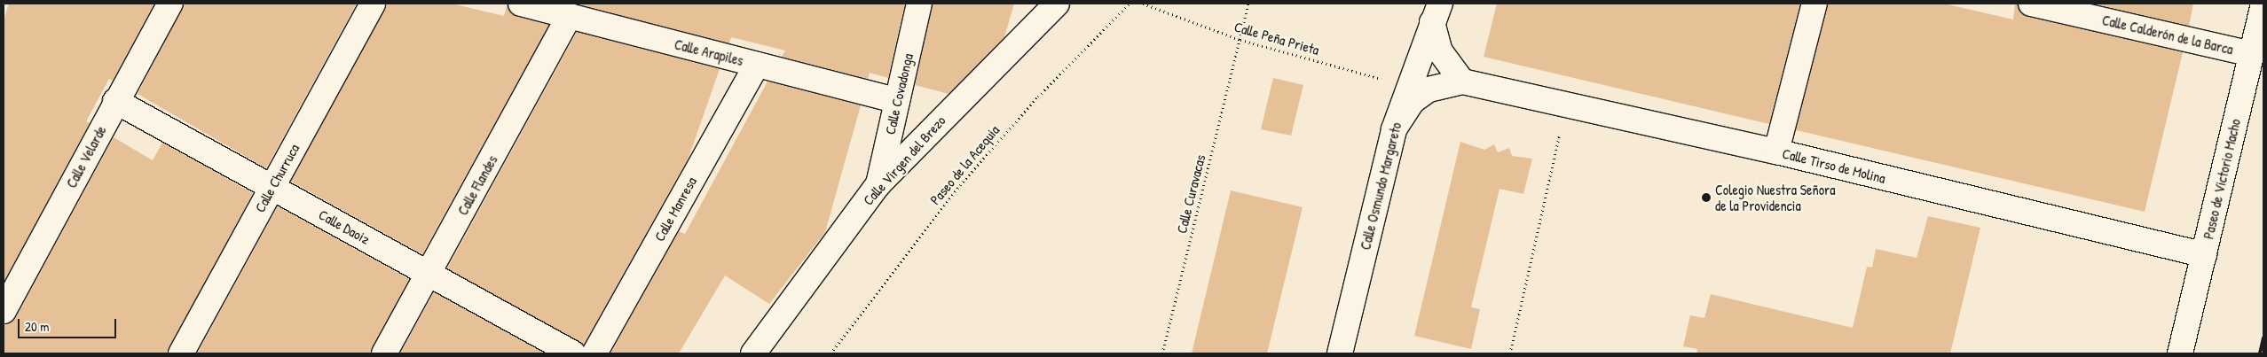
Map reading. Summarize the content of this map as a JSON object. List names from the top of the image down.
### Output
{
  "streets": {
    "street": [
      "Calle Calderón de la Barca",
      "Calle Arapiles",
      "Calle Covadonga",
      "Calle Velarde",
      "Calle Virgen del Brezo",
      "Calle Tirso de Molina",
      "Calle Churruca",
      "Paseo de Victorio Macho",
      "Calle Flandes",
      "Calle Osmundo Margareto",
      "Calle Manresa",
      "Calle Daoiz"
    ],
    "path": ["Calle Peña Prieta", "Paseo de la Acequia", "Calle Curavacas"]
  },
  "crossings": [
    ["Calle Calderón de la Barca", "Paseo de Victorio Macho"],
    ["Calle Peña Prieta", "Calle Osmundo Margareto"],
    ["Calle Peña Prieta", "Calle Curavacas"],
    ["Calle Arapiles", "Calle Covadonga"],
    ["Calle Arapiles", "Calle Flandes"],
    ["Calle Arapiles", "Calle Manresa"],
    ["Calle Covadonga", "Calle Virgen del Brezo"],
    ["Calle Velarde", "Calle Daoiz"],
    ["Calle Tirso de Molina", "Paseo de Victorio Macho"],
    ["Calle Tirso de Molina", "Calle Osmundo Margareto"],
    ["Calle Churruca", "Calle Daoiz"],
    ["Calle Flandes", "Calle Daoiz"]
  ],
  "places": ["Colegio Nuestra Señora de la Providencia"],
  "scale_bar": "20 m"
}
